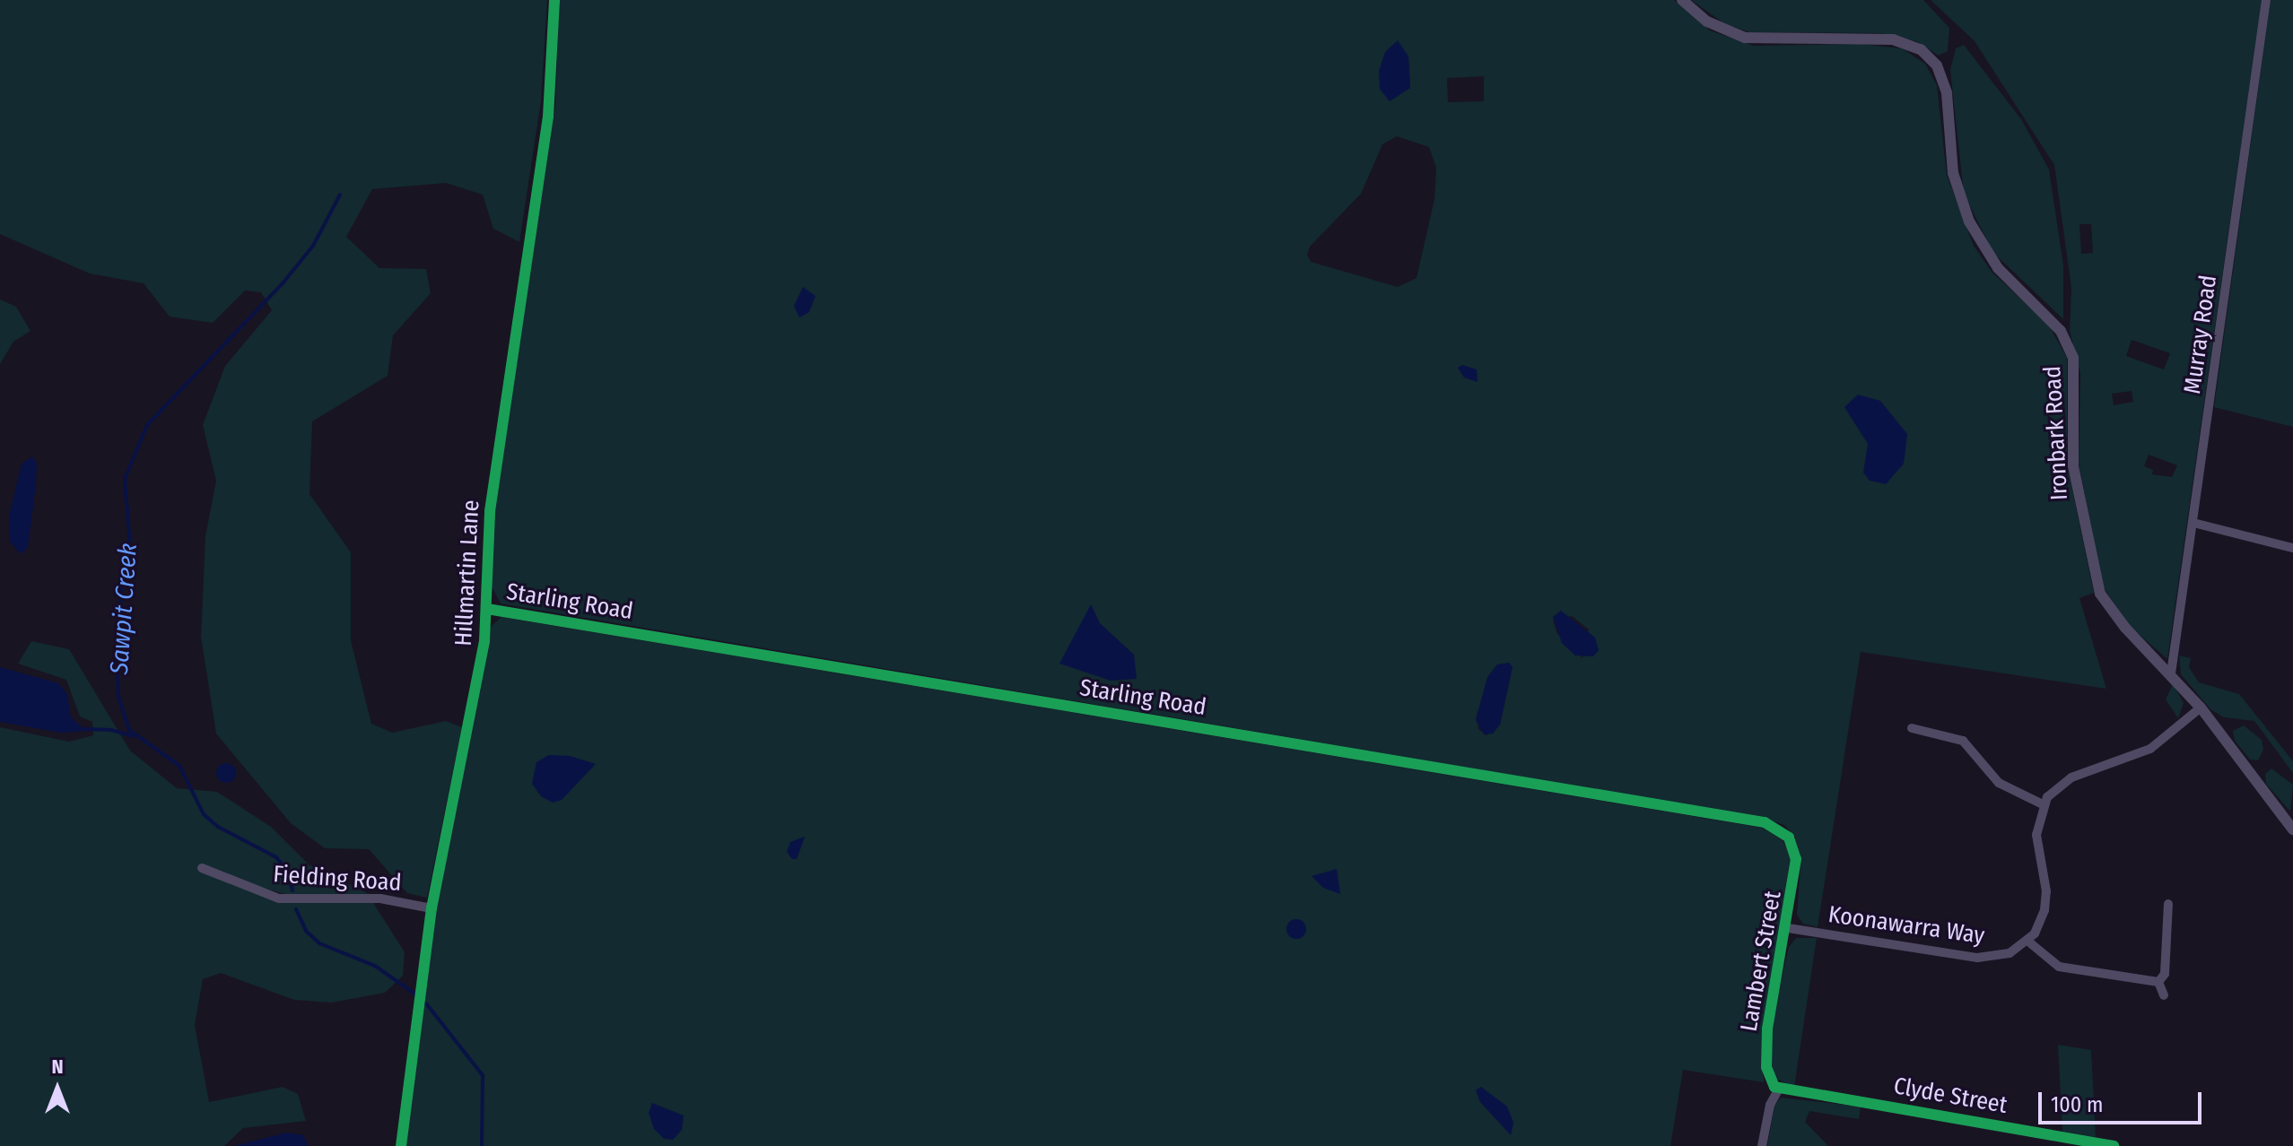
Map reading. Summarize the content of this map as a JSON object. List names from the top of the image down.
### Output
{
  "streets": {
    "street": [
      "Murray Road",
      "Ironbark Road",
      "Hillmartin Lane",
      "Starling Road",
      "Fielding Road",
      "Koonawarra Way",
      "Lambert Street",
      "Clyde Street"
    ]
  },
  "crossings": [
    ["Murray Road", "Ironbark Road"],
    ["Hillmartin Lane", "Starling Road"],
    ["Hillmartin Lane", "Fielding Road"],
    ["Starling Road", "Lambert Street"],
    ["Koonawarra Way", "Lambert Street"],
    ["Lambert Street", "Clyde Street"]
  ],
  "water": ["Sawpit Creek"],
  "scale_bar": "100 m",
  "north": "top"
}
